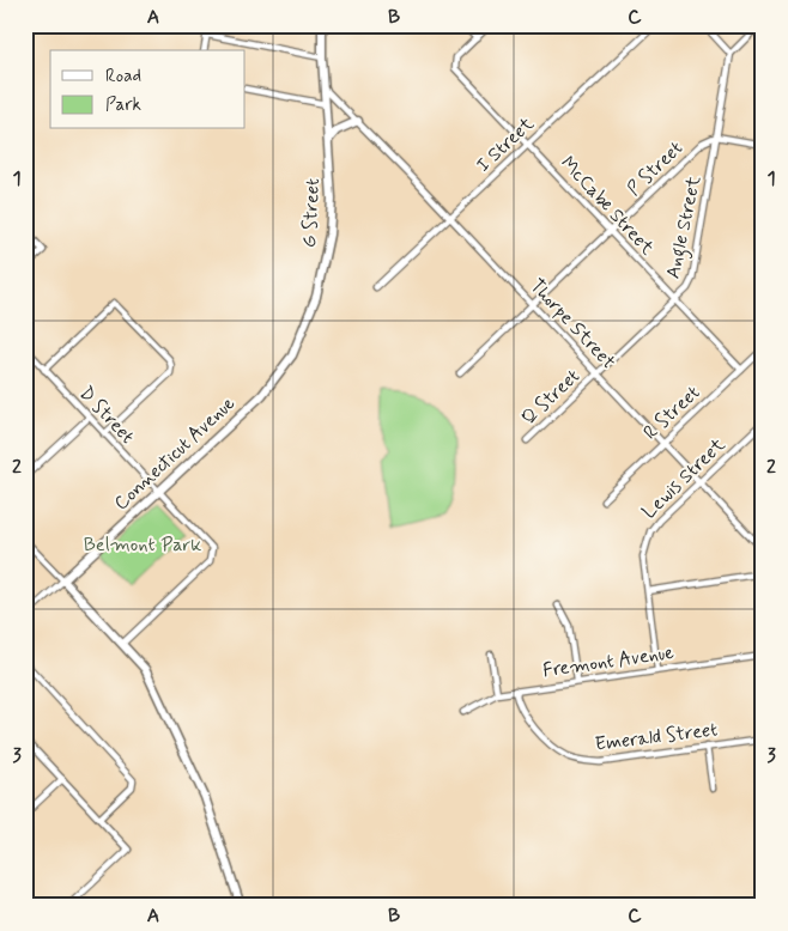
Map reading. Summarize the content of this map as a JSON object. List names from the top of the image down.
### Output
{
  "streets": {
    "street": [
      "I Street",
      "P Street",
      "McCabe Street",
      "G Street",
      "Angle Street",
      "Thorpe Street",
      "Q Street",
      "R Street",
      "D Street",
      "Connecticut Avenue",
      "Lewis Street",
      "Fremont Avenue",
      "Emerald Street"
    ]
  },
  "crossings": [
    ["I Street", "McCabe Street"],
    ["I Street", "Thorpe Street"],
    ["P Street", "McCabe Street"],
    ["P Street", "Angle Street"],
    ["P Street", "Thorpe Street"],
    ["McCabe Street", "Angle Street"],
    ["McCabe Street", "Q Street"],
    ["McCabe Street", "R Street"],
    ["G Street", "Thorpe Street"],
    ["G Street", "Connecticut Avenue"],
    ["Angle Street", "Q Street"],
    ["Thorpe Street", "Q Street"],
    ["Thorpe Street", "R Street"],
    ["Thorpe Street", "Lewis Street"],
    ["D Street", "Connecticut Avenue"],
    ["Lewis Street", "Fremont Avenue"],
    ["Fremont Avenue", "Emerald Street"]
  ],
  "parks": ["Belmont Park"],
  "legend": ["Road", "Park"],
  "grid": {
    "columns": ["A", "B", "C"],
    "rows": ["1", "2", "3"]
  }
}
